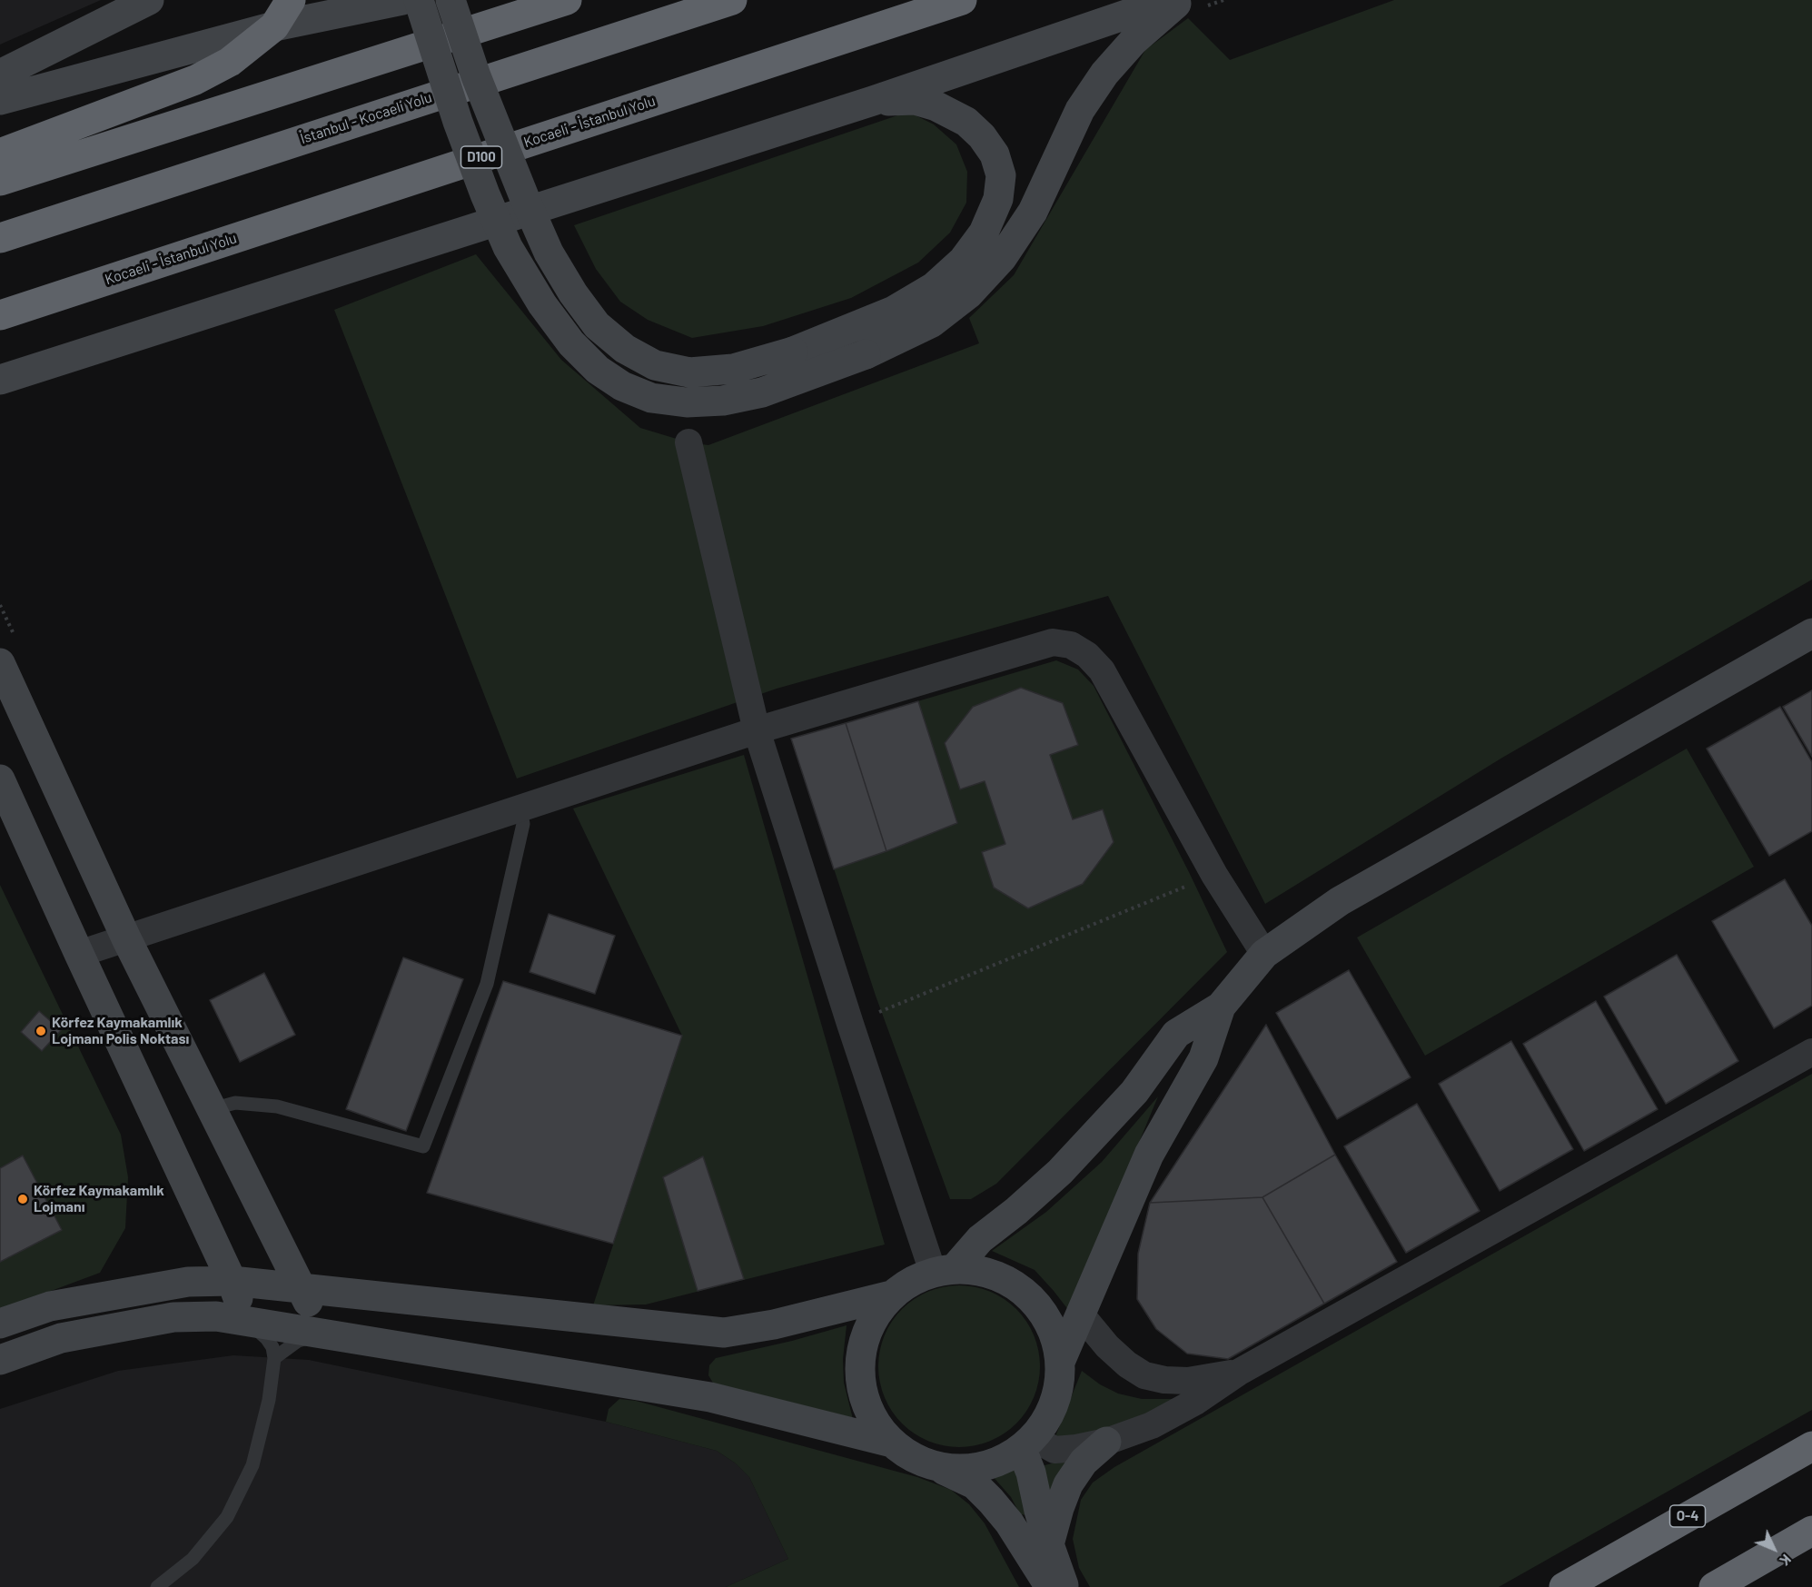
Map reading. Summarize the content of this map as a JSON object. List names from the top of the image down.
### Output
{
  "streets": {
    "highway": [
      "İstanbul - Kocaeli Yolu",
      "Kocaeli - İstanbul Yolu",
      "D100",
      "O-4"
    ]
  },
  "places": ["Körfez Kaymakamlık Lojmanı Polis Noktası", "Körfez Kaymakamlık Lojmanı"],
  "north": "bottom right"
}
